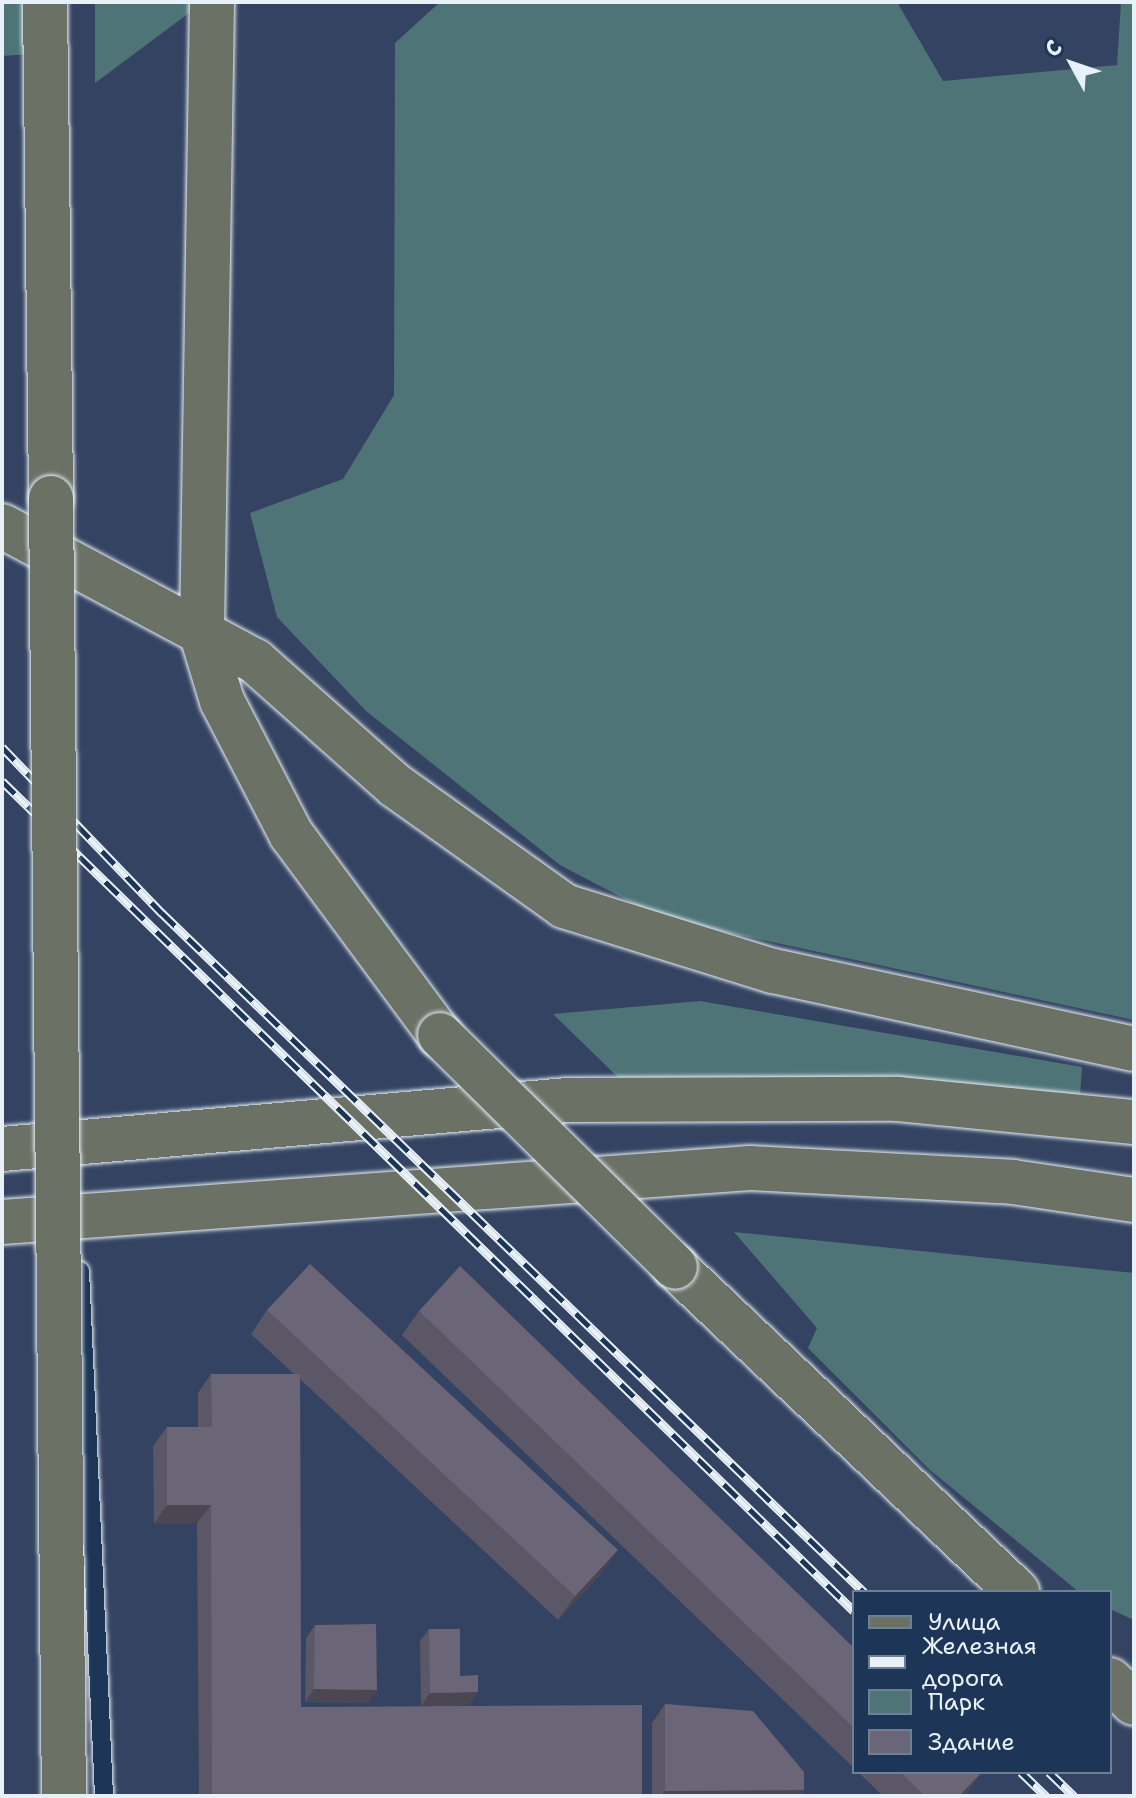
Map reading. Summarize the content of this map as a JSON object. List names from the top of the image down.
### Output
{
  "legend": [
    "Улица",
    "Железная дорога",
    "Парк",
    "Здание"
  ],
  "north": "top left"
}
